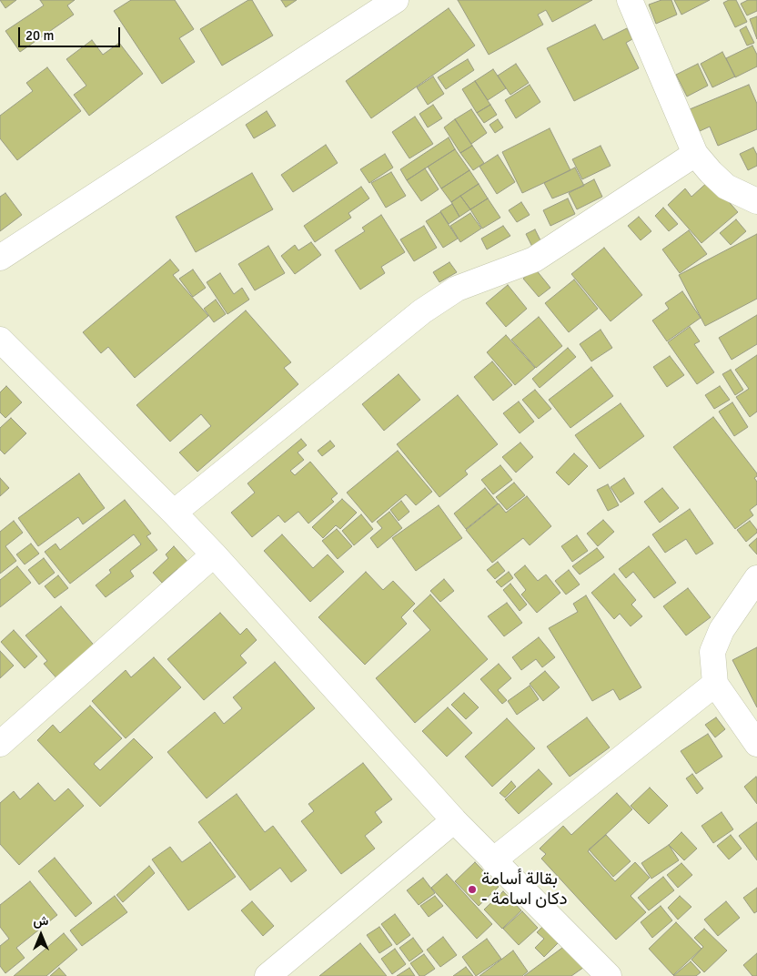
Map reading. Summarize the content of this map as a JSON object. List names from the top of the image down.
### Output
{
  "places": ["بقالة أسامة - دكان اسامة"],
  "scale_bar": "20 m",
  "north": "top"
}
